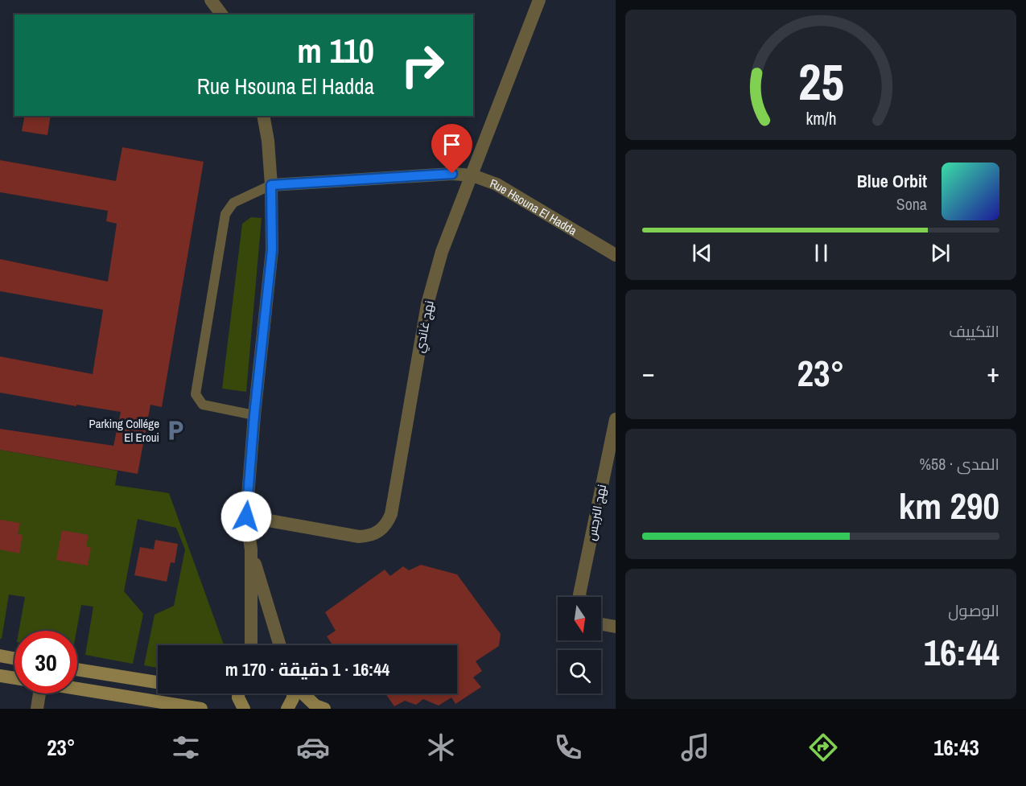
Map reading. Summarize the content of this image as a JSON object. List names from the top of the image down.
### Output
{
  "streets": {
    "street": ["Rue Hsouna El Hadda", "نهج غاندي", "نهج النرجس"]
  },
  "crossings": [
    ["Rue Hsouna El Hadda", "نهج غاندي"]
  ],
  "places": {
    "parking": ["Parking Collége El Eroui"]
  },
  "north": "bottom",
  "page": {
    "turn": ["110 m", "Rue Hsouna El Hadda"],
    "song": ["Blue Orbit", "Sona"],
    "tile": [
      "التكييف",
      ["المدى · 58%", "290 km"],
      ["الوصول", "16:44"]
    ],
    "heat": ["−", "23°", "+"],
    "limit": "30",
    "trip": "16:44 · 1 دقيقة · 170 m",
    "tabs": ["16:43", "23°"],
    "gauge": ["25", "km/h"]
  }
}
